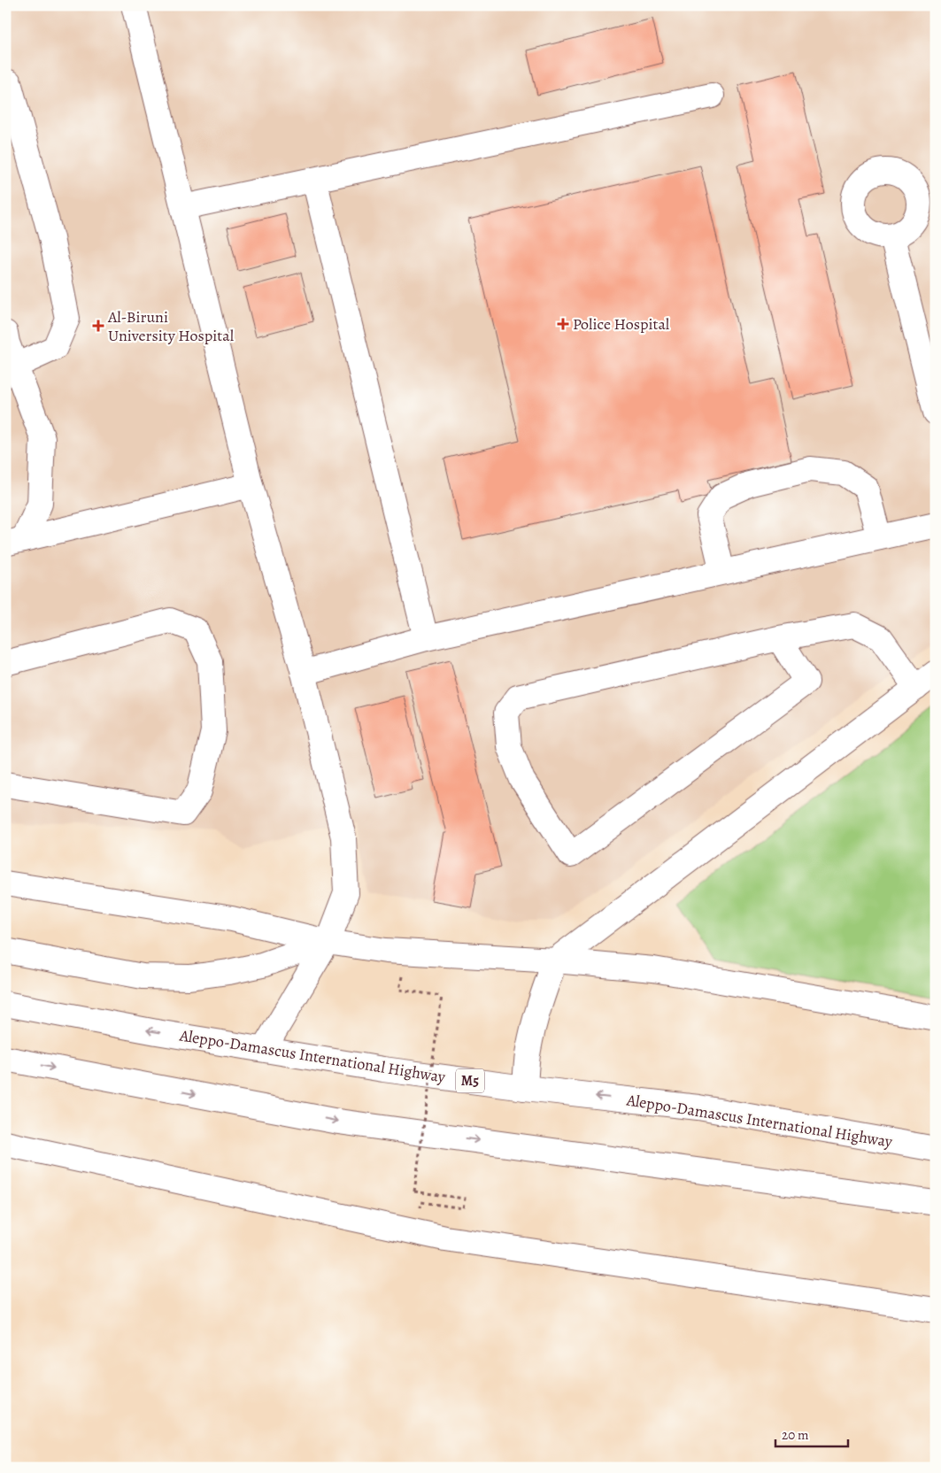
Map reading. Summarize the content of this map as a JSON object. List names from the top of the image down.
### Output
{
  "streets": {
    "main road": ["Aleppo-Damascus International Highway", "M5"]
  },
  "places": {
    "health": ["Police Hospital", "Al-Biruni University Hospital"]
  },
  "scale_bar": "20 m"
}
